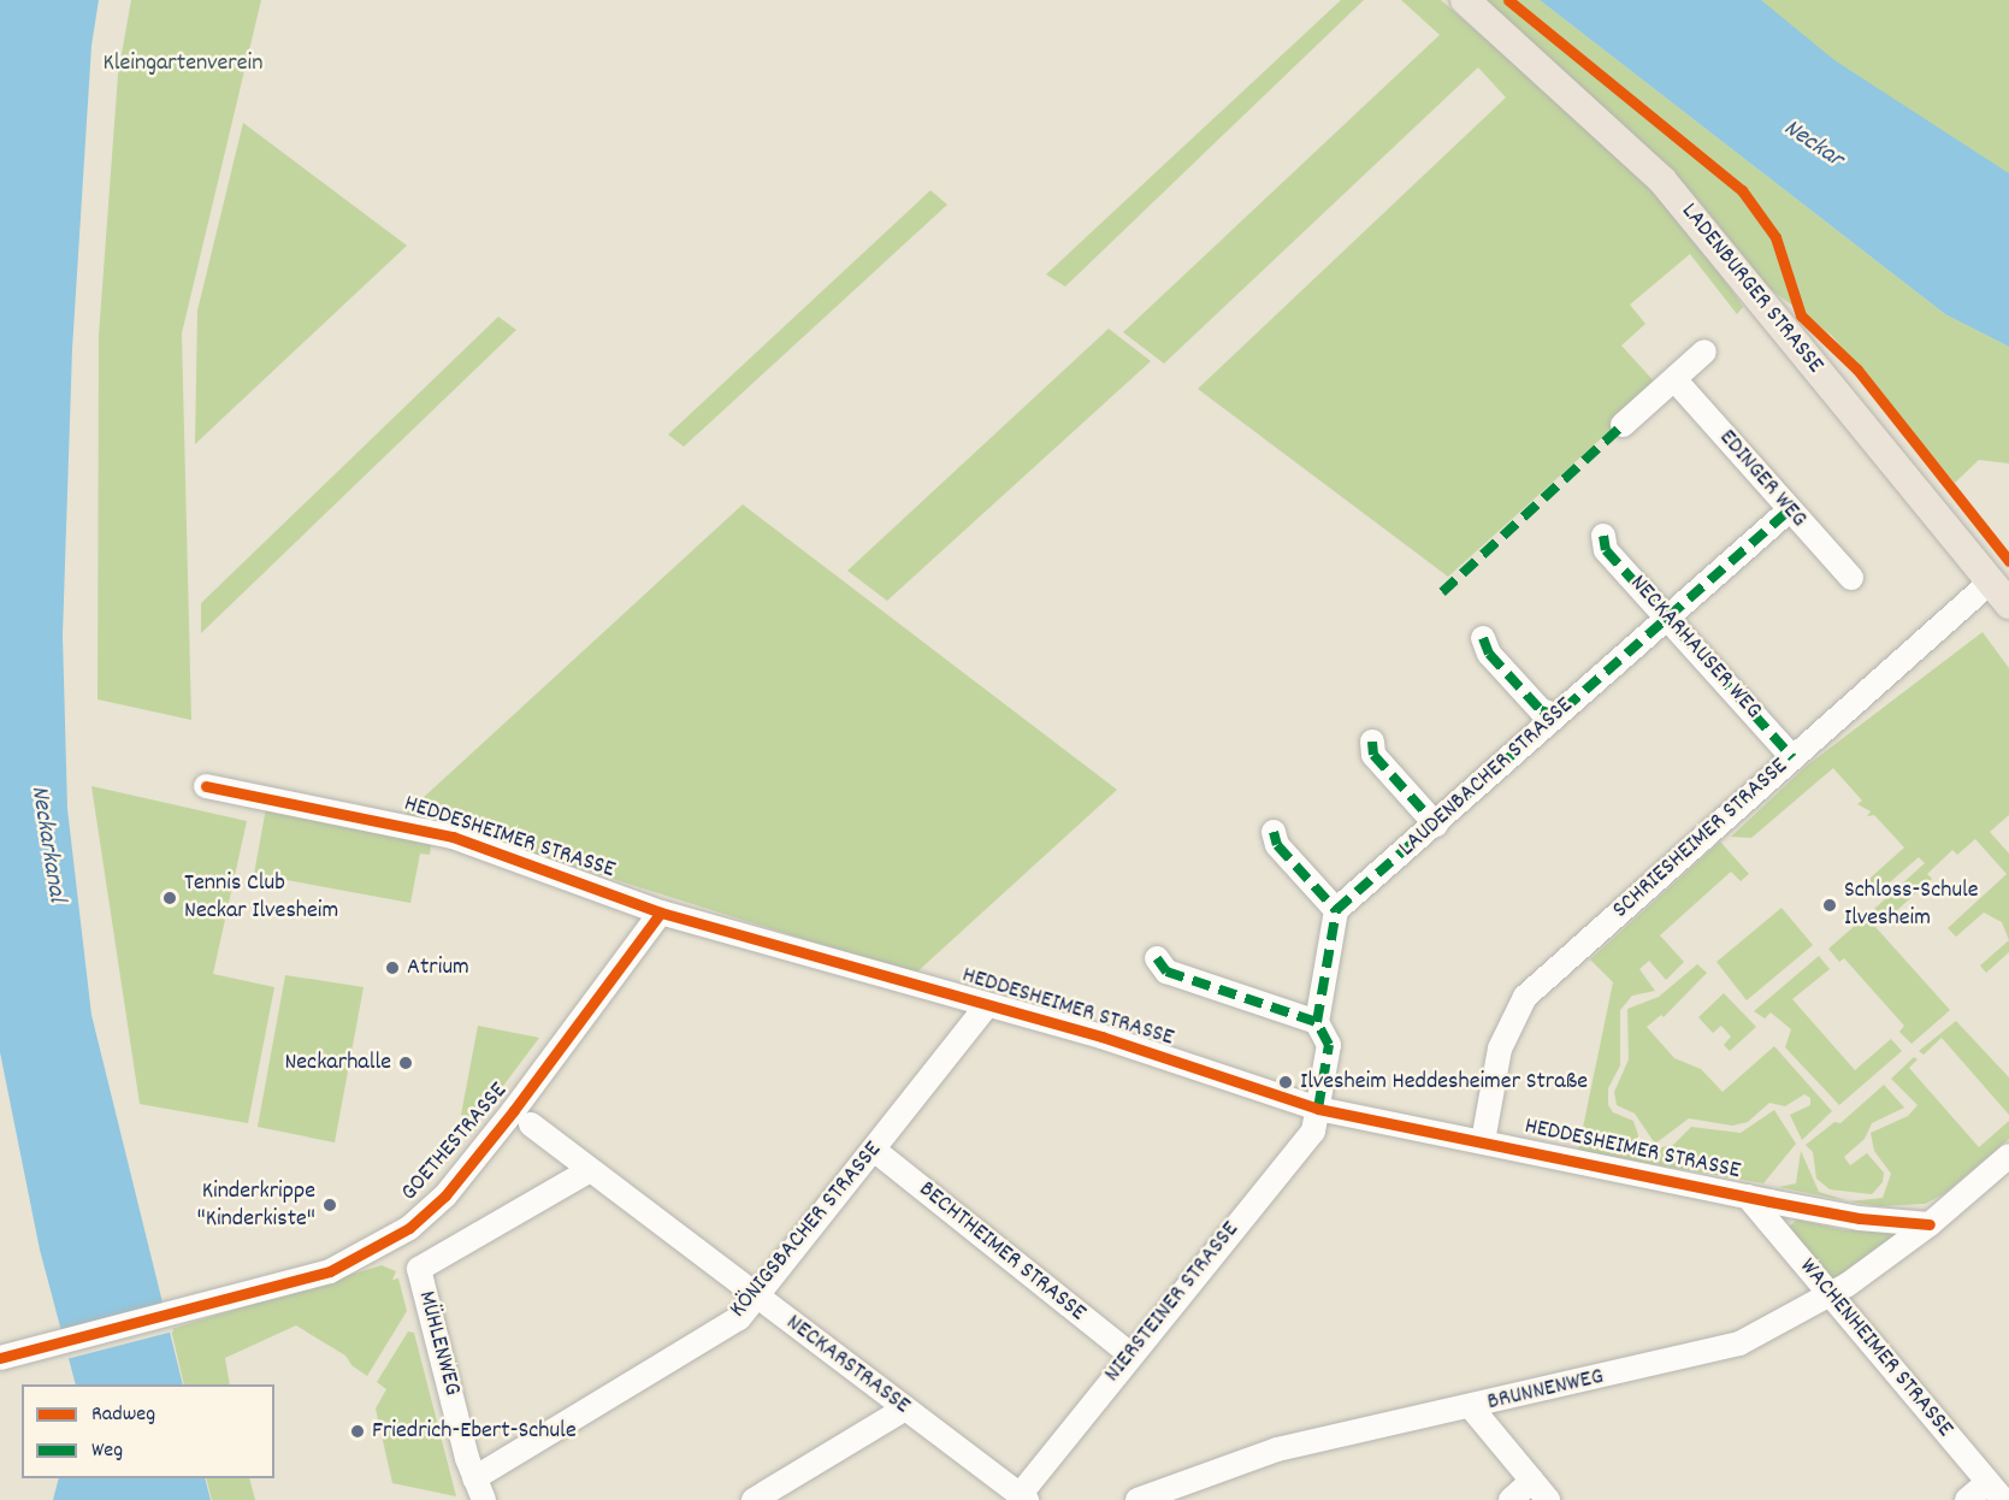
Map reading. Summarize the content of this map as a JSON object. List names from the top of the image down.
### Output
{
  "streets": {
    "main road": ["LADENBURGER STRASSE"],
    "street": [
      "EDINGER WEG",
      "NECKARHAUSER WEG",
      "LAUDENBACHER STRASSE",
      "HEDDESHEIMER STRASSE",
      "SCHRIESHEIMER STRASSE",
      "GOETHESTRASSE",
      "KÖNIGSBACHER STRASSE",
      "BECHTHEIMER STRASSE",
      "NIERSTEINER STRASSE",
      "MÜHLENWEG",
      "WACHENHEIMER STRASSE",
      "NECKARSTRASSE",
      "BRUNNENWEG"
    ]
  },
  "crossings": [
    ["LADENBURGER STRASSE", "SCHRIESHEIMER STRASSE"],
    ["EDINGER WEG", "LAUDENBACHER STRASSE"],
    ["NECKARHAUSER WEG", "LAUDENBACHER STRASSE"],
    ["NECKARHAUSER WEG", "SCHRIESHEIMER STRASSE"],
    ["HEDDESHEIMER STRASSE", "SCHRIESHEIMER STRASSE"],
    ["HEDDESHEIMER STRASSE", "GOETHESTRASSE"],
    ["HEDDESHEIMER STRASSE", "KÖNIGSBACHER STRASSE"],
    ["HEDDESHEIMER STRASSE", "NIERSTEINER STRASSE"],
    ["HEDDESHEIMER STRASSE", "WACHENHEIMER STRASSE"],
    ["HEDDESHEIMER STRASSE", "BRUNNENWEG"],
    ["KÖNIGSBACHER STRASSE", "BECHTHEIMER STRASSE"],
    ["KÖNIGSBACHER STRASSE", "MÜHLENWEG"],
    ["KÖNIGSBACHER STRASSE", "NECKARSTRASSE"],
    ["BECHTHEIMER STRASSE", "NIERSTEINER STRASSE"],
    ["NIERSTEINER STRASSE", "NECKARSTRASSE"],
    ["MÜHLENWEG", "NECKARSTRASSE"],
    ["WACHENHEIMER STRASSE", "BRUNNENWEG"]
  ],
  "water": ["Neckar", "Neckarkanal"],
  "parks": ["Kleingartenverein"],
  "places": [
    "Tennis Club Neckar Ilvesheim",
    "Schloss-Schule Ilvesheim",
    "Atrium",
    "Neckarhalle",
    "Ilvesheim Heddesheimer Straße",
    "Kinderkrippe \"Kinderkiste\"",
    "Friedrich-Ebert-Schule"
  ],
  "legend": ["Radweg", "Weg"]
}
